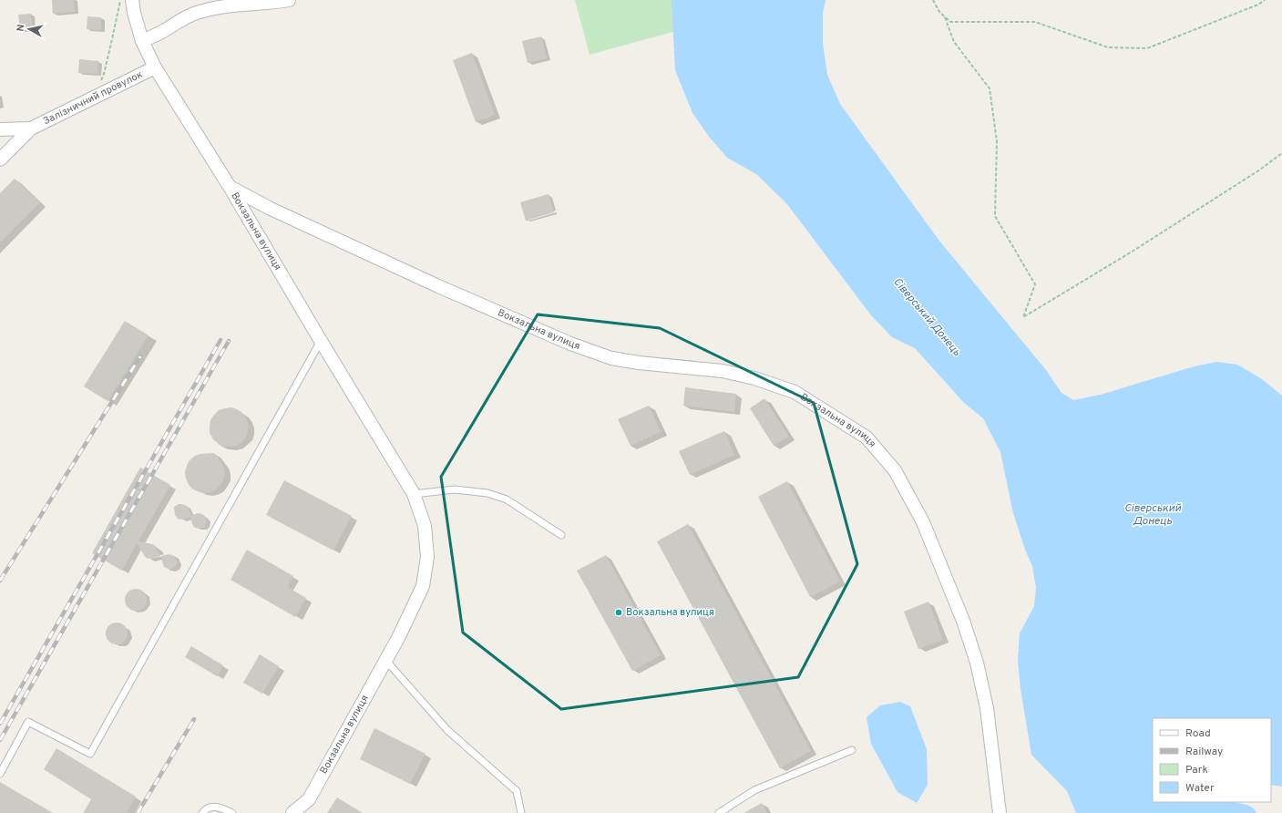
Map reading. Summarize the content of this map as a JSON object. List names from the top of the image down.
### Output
{
  "streets": {
    "street": ["Залізничний провулок", "Вокзальна вулиця"]
  },
  "crossings": [
    ["Залізничний провулок", "Вокзальна вулиця"]
  ],
  "water": ["Сіверський Донець"],
  "places": ["Вокзальна вулиця"],
  "legend": [
    "Road",
    "Railway",
    "Park",
    "Water"
  ],
  "north": "left"
}
